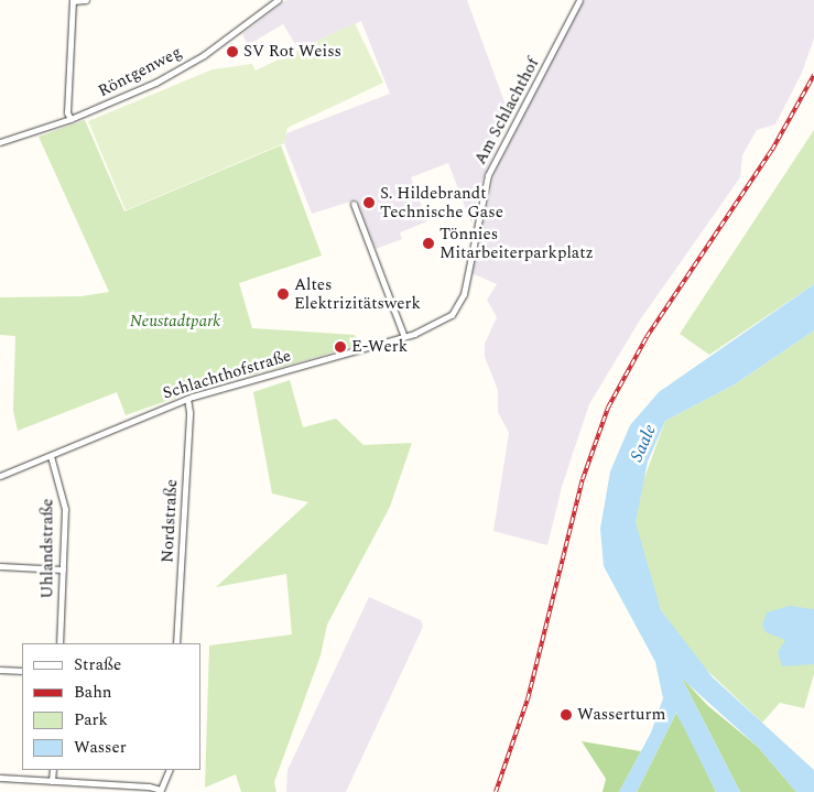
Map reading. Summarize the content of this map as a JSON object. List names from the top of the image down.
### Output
{
  "streets": {
    "street": [
      "Röntgenweg",
      "Am Schlachthof",
      "Schlachthofstraße",
      "Nordstraße",
      "Uhlandstraße"
    ]
  },
  "crossings": [
    ["Am Schlachthof", "Schlachthofstraße"],
    ["Schlachthofstraße", "Nordstraße"],
    ["Schlachthofstraße", "Uhlandstraße"]
  ],
  "water": ["Saale"],
  "parks": ["Neustadtpark"],
  "places": [
    "SV Rot Weiss",
    "S. Hildebrandt Technische Gase",
    "Tönnies Mitarbeiterparkplatz",
    "Altes Elektrizitätswerk",
    "E-Werk",
    "Wasserturm"
  ],
  "legend": [
    "Straße",
    "Bahn",
    "Park",
    "Wasser"
  ]
}
